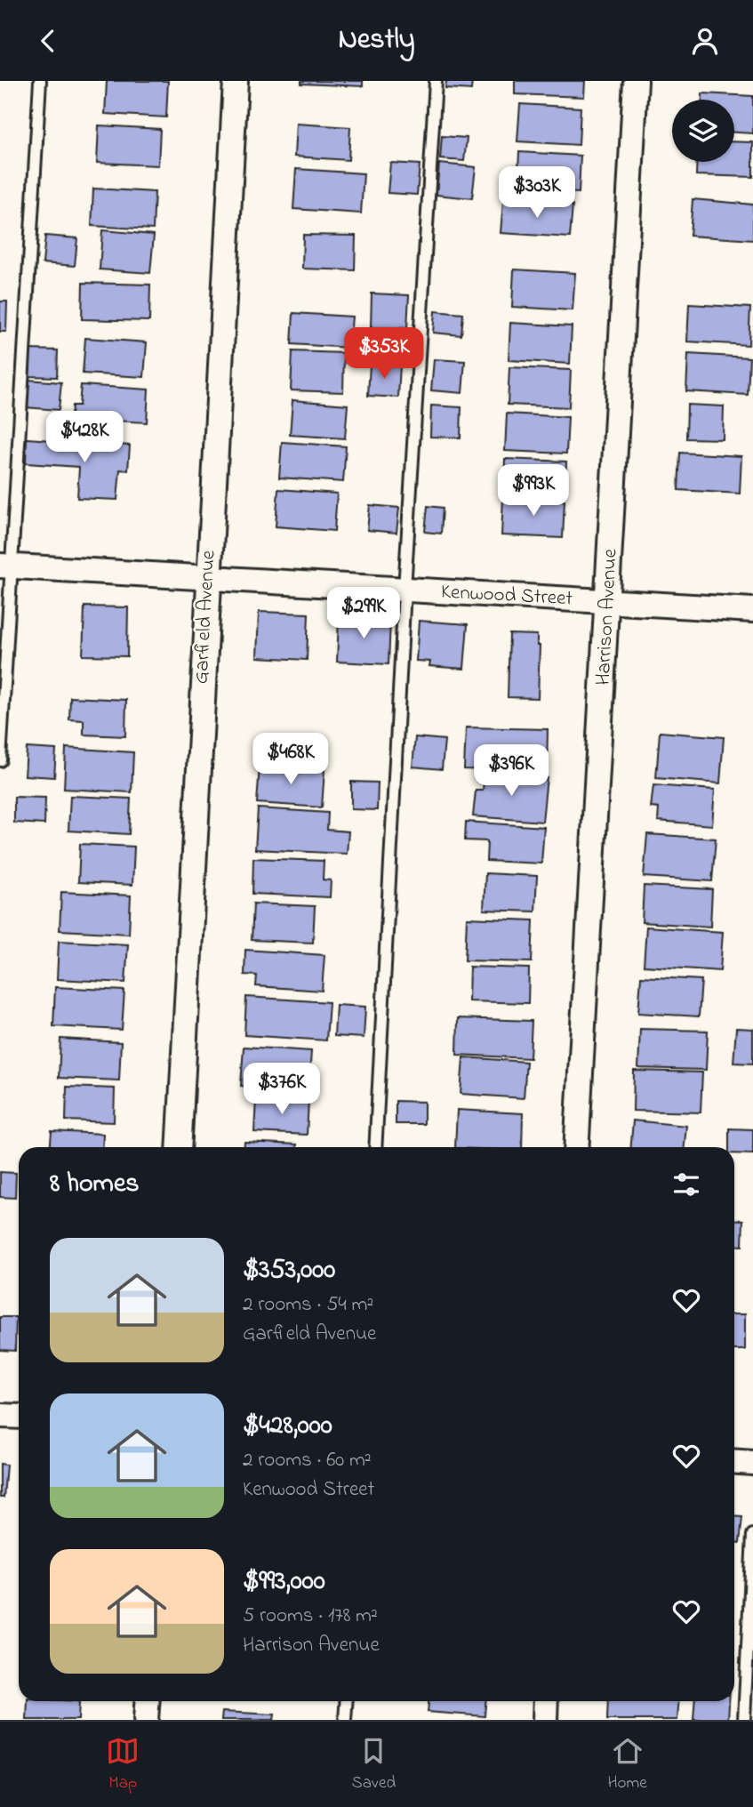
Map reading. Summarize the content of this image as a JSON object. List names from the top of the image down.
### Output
{
  "streets": {
    "street": ["Kenwood Street", "Garfield Avenue", "Harrison Avenue"]
  },
  "crossings": [
    ["Kenwood Street", "Garfield Avenue"],
    ["Kenwood Street", "Harrison Avenue"]
  ],
  "page": {
    "header": "Nestly",
    "price": [
      "$303K",
      "$353K",
      "$428K",
      "$993K",
      "$299K",
      "$468K",
      "$396K",
      "$376K"
    ],
    "heading": "8 homes",
    "list": [
      {
        "name": "$353,000",
        "note": "2 rooms · 54 m² · Garfield Avenue"
      },
      {
        "name": "$428,000",
        "note": "2 rooms · 60 m² · Kenwood Street"
      },
      {
        "name": "$993,000",
        "note": "5 rooms · 178 m² · Harrison Avenue"
      }
    ],
    "tabs": ["Map", "Saved", "Home"]
  }
}
